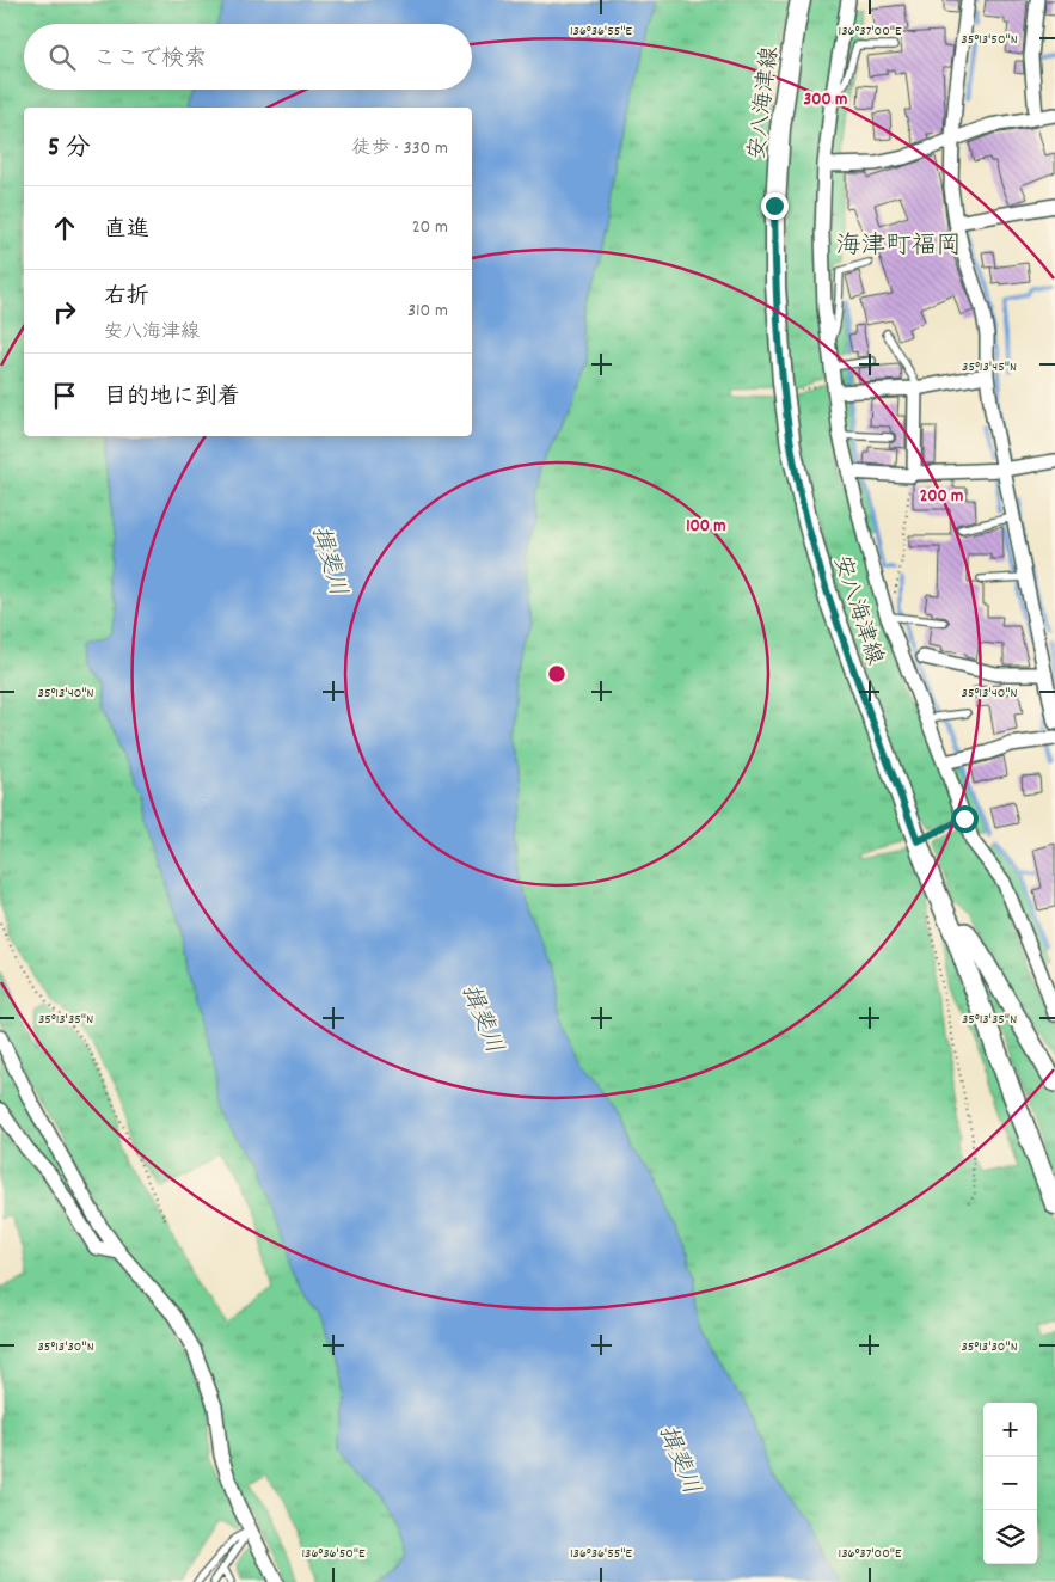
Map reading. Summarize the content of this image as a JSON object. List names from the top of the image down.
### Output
{
  "streets": {
    "main road": ["安八海津線"]
  },
  "districts": ["海津町福岡"],
  "water": ["揖斐川"],
  "page": {
    "search": "ここで検索",
    "heading": ["5 分", "徒歩 · 330 m"],
    "list": [
      ["直進", "20 m"],
      ["右折", "安八海津線", "310 m"],
      "目的地に到着"
    ],
    "map_buttons": ["+", "−"]
  },
  "coordinates": [
    "136°36'55\"E",
    "136°37'00\"E",
    "35°13'50\"N",
    "35°13'45\"N",
    "35°13'40\"N",
    "35°13'35\"N",
    "35°13'30\"N",
    "136°36'50\"E"
  ],
  "rings": ["300 m", "200 m", "100 m"]
}
